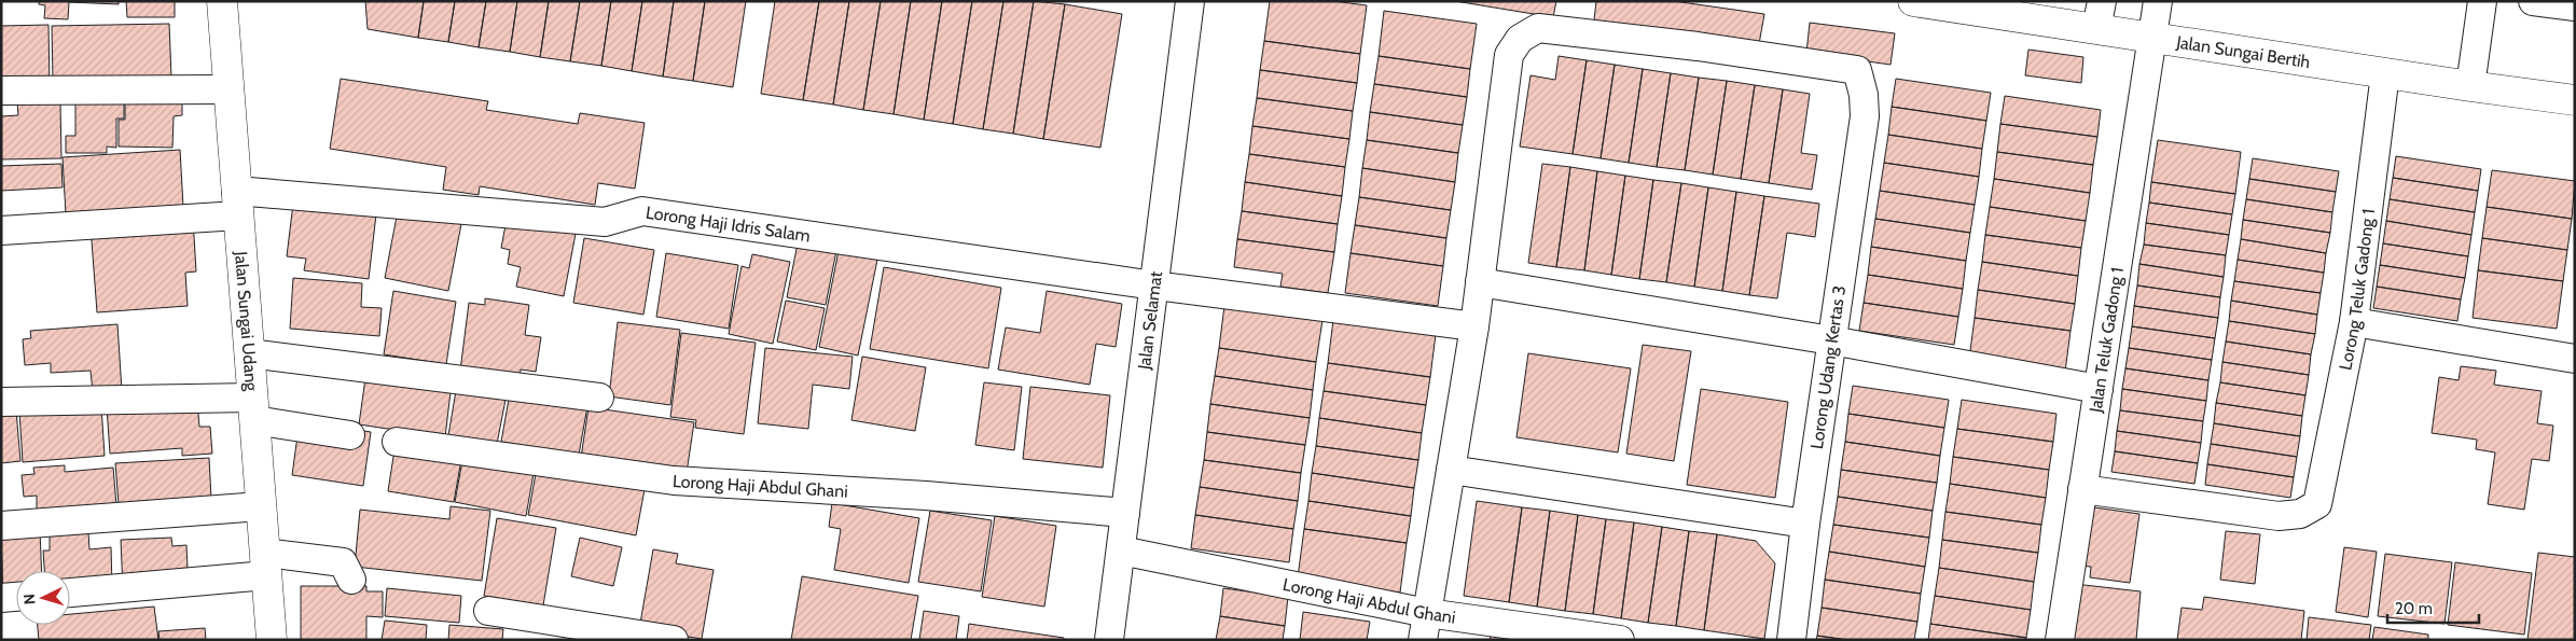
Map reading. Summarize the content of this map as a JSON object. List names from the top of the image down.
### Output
{
  "streets": {
    "main road": ["Jalan Sungai Bertih", "Jalan Sungai Udang"],
    "street": [
      "Lorong Haji Idris Salam",
      "Lorong Teluk Gadong 1",
      "Jalan Selamat",
      "Jalan Teluk Gadong 1",
      "Lorong Udang Kertas 3",
      "Lorong Haji Abdul Ghani"
    ]
  },
  "crossings": [
    ["Jalan Sungai Bertih", "Lorong Teluk Gadong 1"],
    ["Jalan Sungai Bertih", "Jalan Teluk Gadong 1"],
    ["Lorong Haji Idris Salam", "Jalan Sungai Udang"],
    ["Lorong Haji Idris Salam", "Jalan Selamat"],
    ["Lorong Teluk Gadong 1", "Jalan Teluk Gadong 1"],
    ["Jalan Selamat", "Lorong Haji Abdul Ghani"]
  ],
  "scale_bar": "20 m",
  "north": "left"
}
